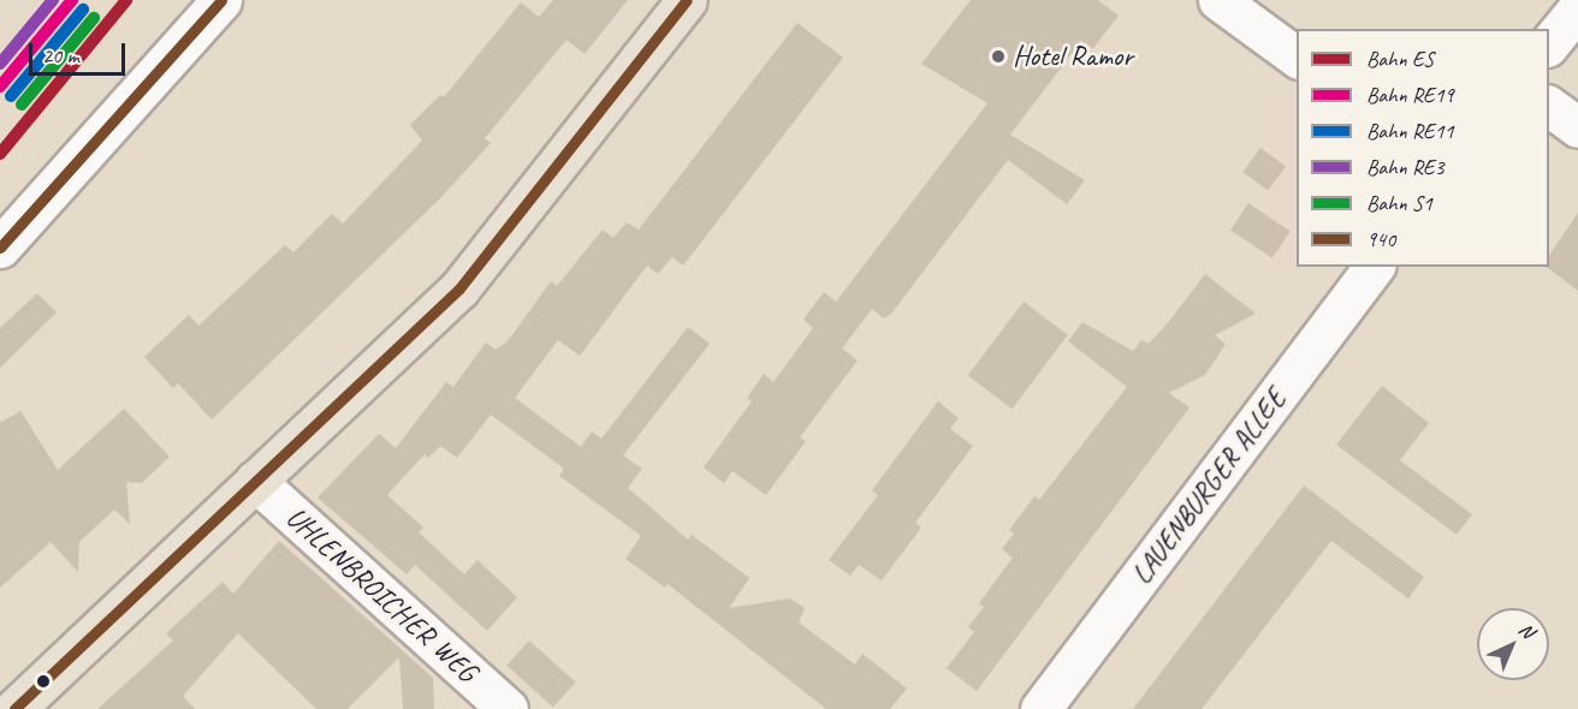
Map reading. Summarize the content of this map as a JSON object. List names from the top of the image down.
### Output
{
  "streets": {
    "street": ["LAUENBURGER ALLEE", "UHLENBROICHER WEG"]
  },
  "places": ["Hotel Ramor"],
  "lines": [
    "rail line ES",
    "rail line RE19",
    "rail line RE3",
    "transit line 940",
    "rail line RE11",
    "rail line S1"
  ],
  "legend": [
    "Bahn ES",
    "Bahn RE19",
    "Bahn RE11",
    "Bahn RE3",
    "Bahn S1",
    "940"
  ],
  "scale_bar": "20 m",
  "north": "top right"
}
